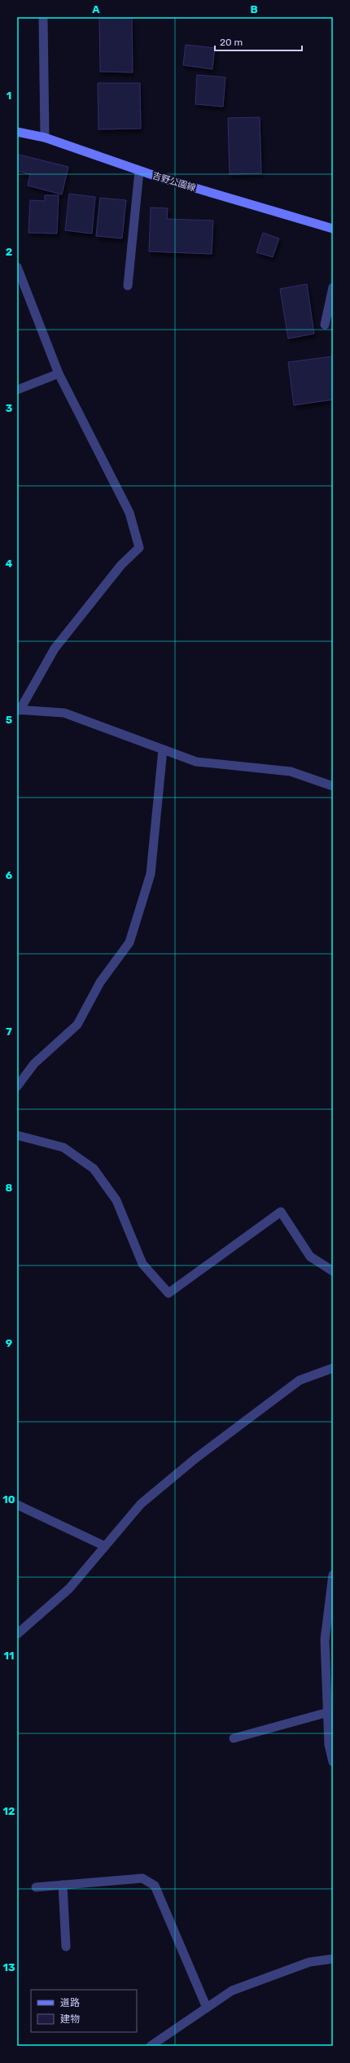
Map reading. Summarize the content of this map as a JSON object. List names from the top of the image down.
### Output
{
  "streets": {
    "main road": ["吉野公園線"]
  },
  "legend": ["道路", "建物"],
  "scale_bar": "20 m",
  "grid": {
    "columns": ["A", "B"],
    "rows": [
      "1",
      "2",
      "3",
      "4",
      "5",
      "6",
      "7",
      "8",
      "9",
      "10",
      "11",
      "12",
      "13"
    ]
  }
}
